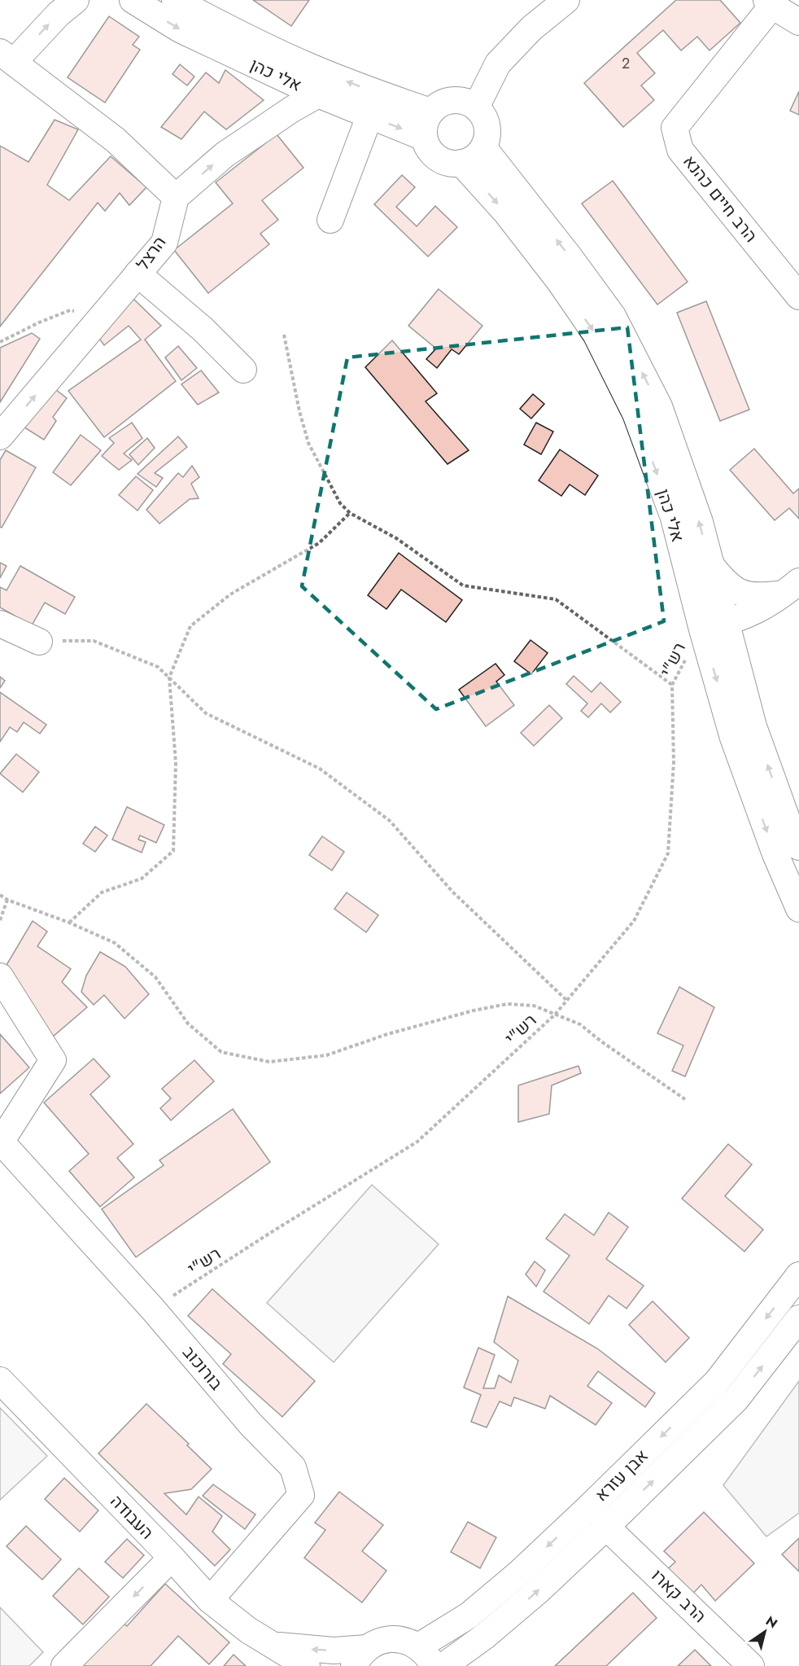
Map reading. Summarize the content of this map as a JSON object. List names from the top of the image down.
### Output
{
  "streets": {
    "street": [
      "אלי כהן",
      "הרב חיים כהנא",
      "הרצל",
      "בורוכוב",
      "אבן עזרא",
      "העבודה",
      "הרב קארו"
    ],
    "path": ["רש\"י"]
  },
  "crossings": [
    ["אלי כהן", "רש\"י"],
    ["רש\"י", "בורוכוב"],
    ["בורוכוב", "העבודה"],
    ["אבן עזרא", "העבודה"],
    ["אבן עזרא", "הרב קארו"]
  ],
  "one_way": ["הרצל"],
  "house_numbers": ["2"],
  "north": "top right"
}
